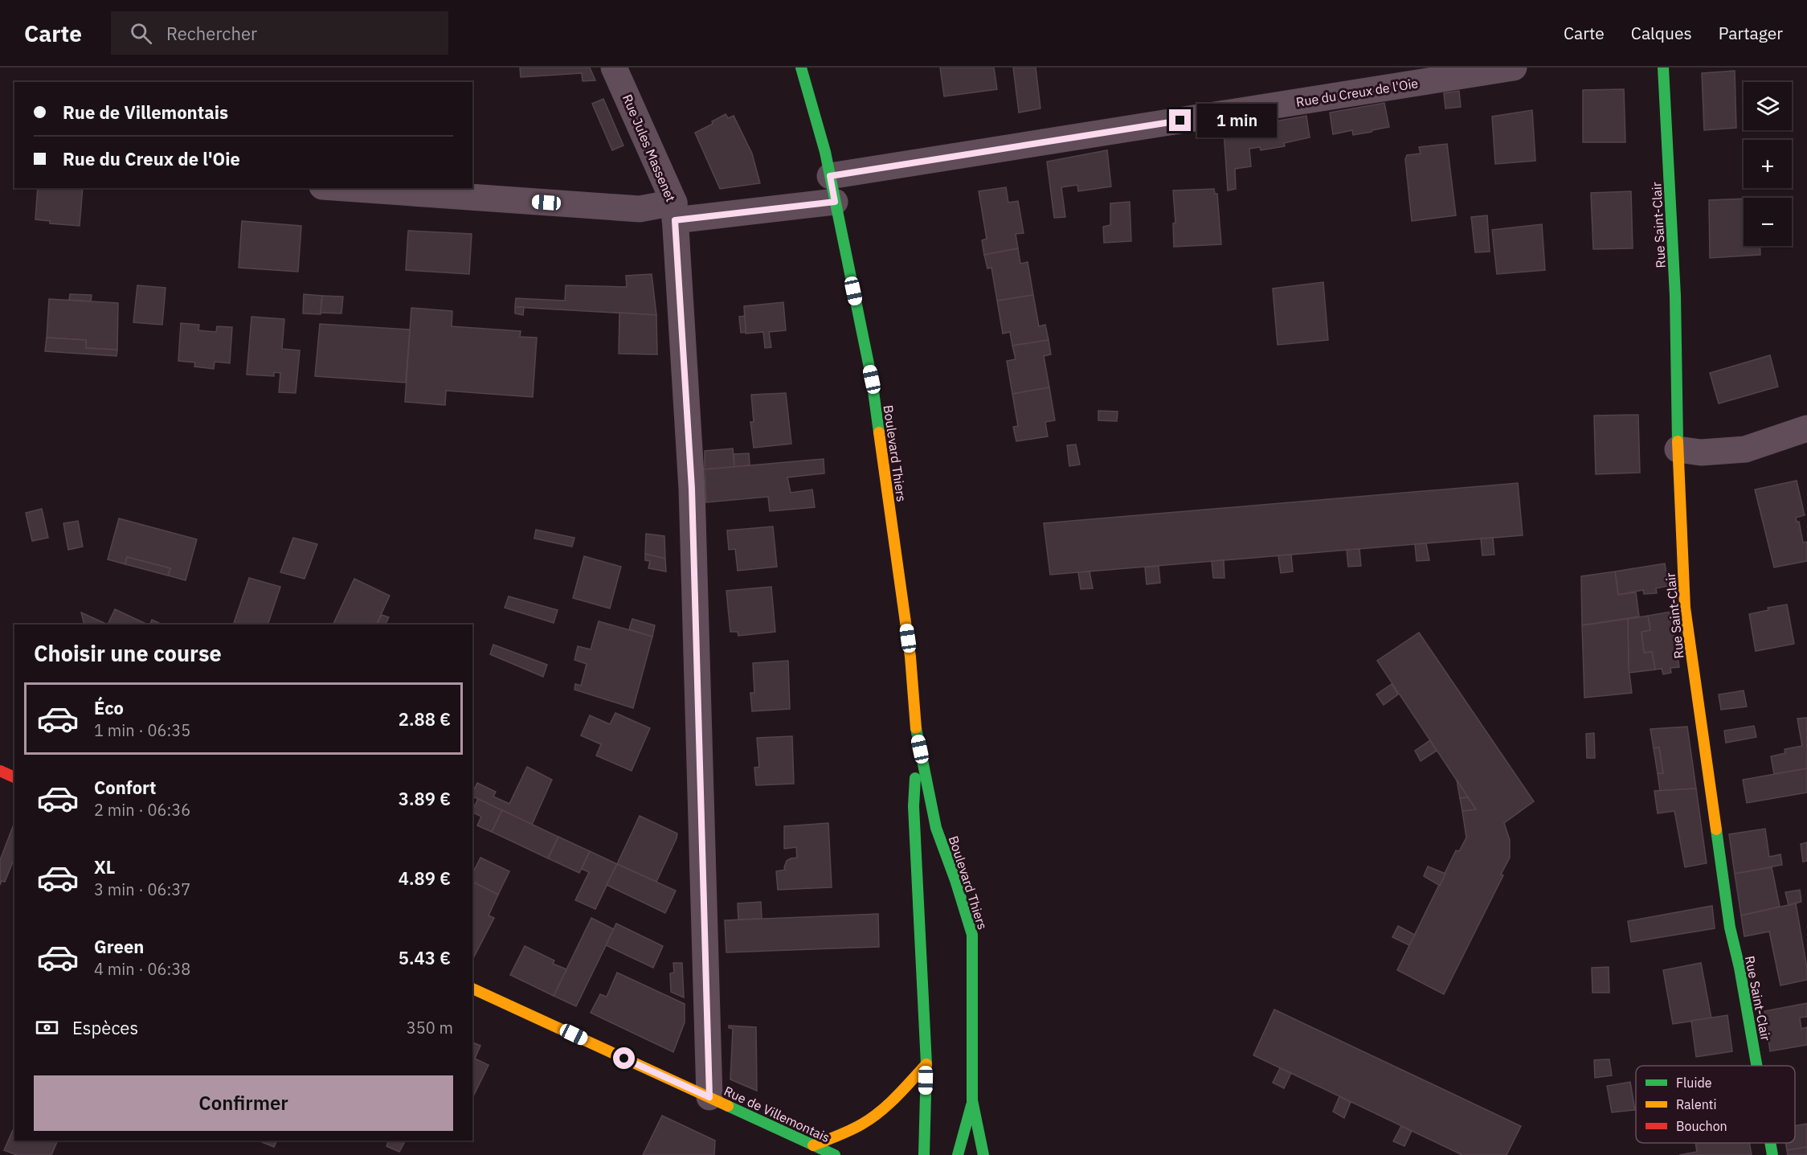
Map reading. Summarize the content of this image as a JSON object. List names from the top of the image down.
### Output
{
  "streets": {
    "main road": ["Rue Saint-Clair", "Boulevard Thiers", "Rue de Villemontais"],
    "street": ["Rue du Creux de l'Oie", "Rue Jules Massenet"]
  },
  "crossings": [
    ["Rue du Creux de l'Oie", "Boulevard Thiers"],
    ["Rue Jules Massenet", "Rue de Villemontais"]
  ],
  "legend": ["Fluide", "Ralenti", "Bouchon"],
  "page": {
    "header": "Carte",
    "search": "Rechercher",
    "nav": ["Carte", "Calques", "Partager"],
    "map_buttons": ["+", "−"],
    "banner": ["Rue de Villemontais", "Rue du Creux de l'Oie"],
    "bubble": "1 min",
    "heading": "Choisir une course",
    "list": [
      {
        "name": "Éco",
        "note": "1 min · 06:35",
        "value": "2.88 €"
      },
      {
        "name": "Confort",
        "note": "2 min · 06:36",
        "value": "3.89 €"
      },
      {
        "name": "XL",
        "note": "3 min · 06:37",
        "value": "4.89 €"
      },
      {
        "name": "Green",
        "note": "4 min · 06:38",
        "value": "5.43 €"
      }
    ],
    "pay": ["Espèces", "350 m"],
    "buttons": "Confirmer"
  }
}
